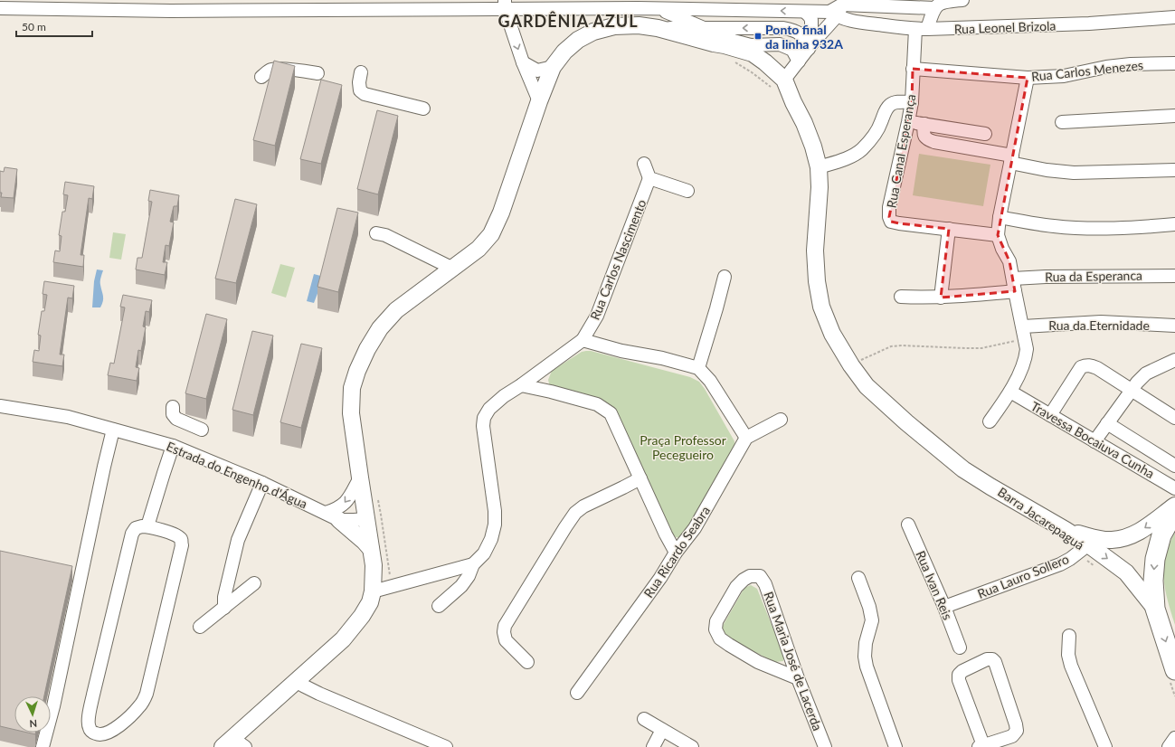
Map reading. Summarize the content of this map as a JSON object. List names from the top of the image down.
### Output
{
  "streets": {
    "street": [
      "Rua Leonel Brizola",
      "Rua Carlos Menezes",
      "Rua Canal Esperança",
      "Rua Carlos Nascimento",
      "Rua da Esperanca",
      "Rua da Eternidade",
      "Travessa Bocaiuva Cunha",
      "Estrada do Engenho d'Água",
      "Rua Ricardo Seabra",
      "Rua Lauro Sollero",
      "Rua Ivan Reis",
      "Rua Maria José de Lacerda"
    ],
    "path": ["Barra Jacarepaguá"]
  },
  "crossings": [
    ["Rua Leonel Brizola", "Rua Canal Esperança"],
    ["Rua Carlos Menezes", "Rua Canal Esperança"],
    ["Barra Jacarepaguá", "Rua Lauro Sollero"],
    ["Rua Lauro Sollero", "Rua Ivan Reis"]
  ],
  "districts": ["GARDÊNIA AZUL"],
  "parks": ["Praça Professor Pecegueiro"],
  "places": {
    "transit": ["Ponto final da linha 932A"]
  },
  "scale_bar": "50 m",
  "north": "bottom"
}
